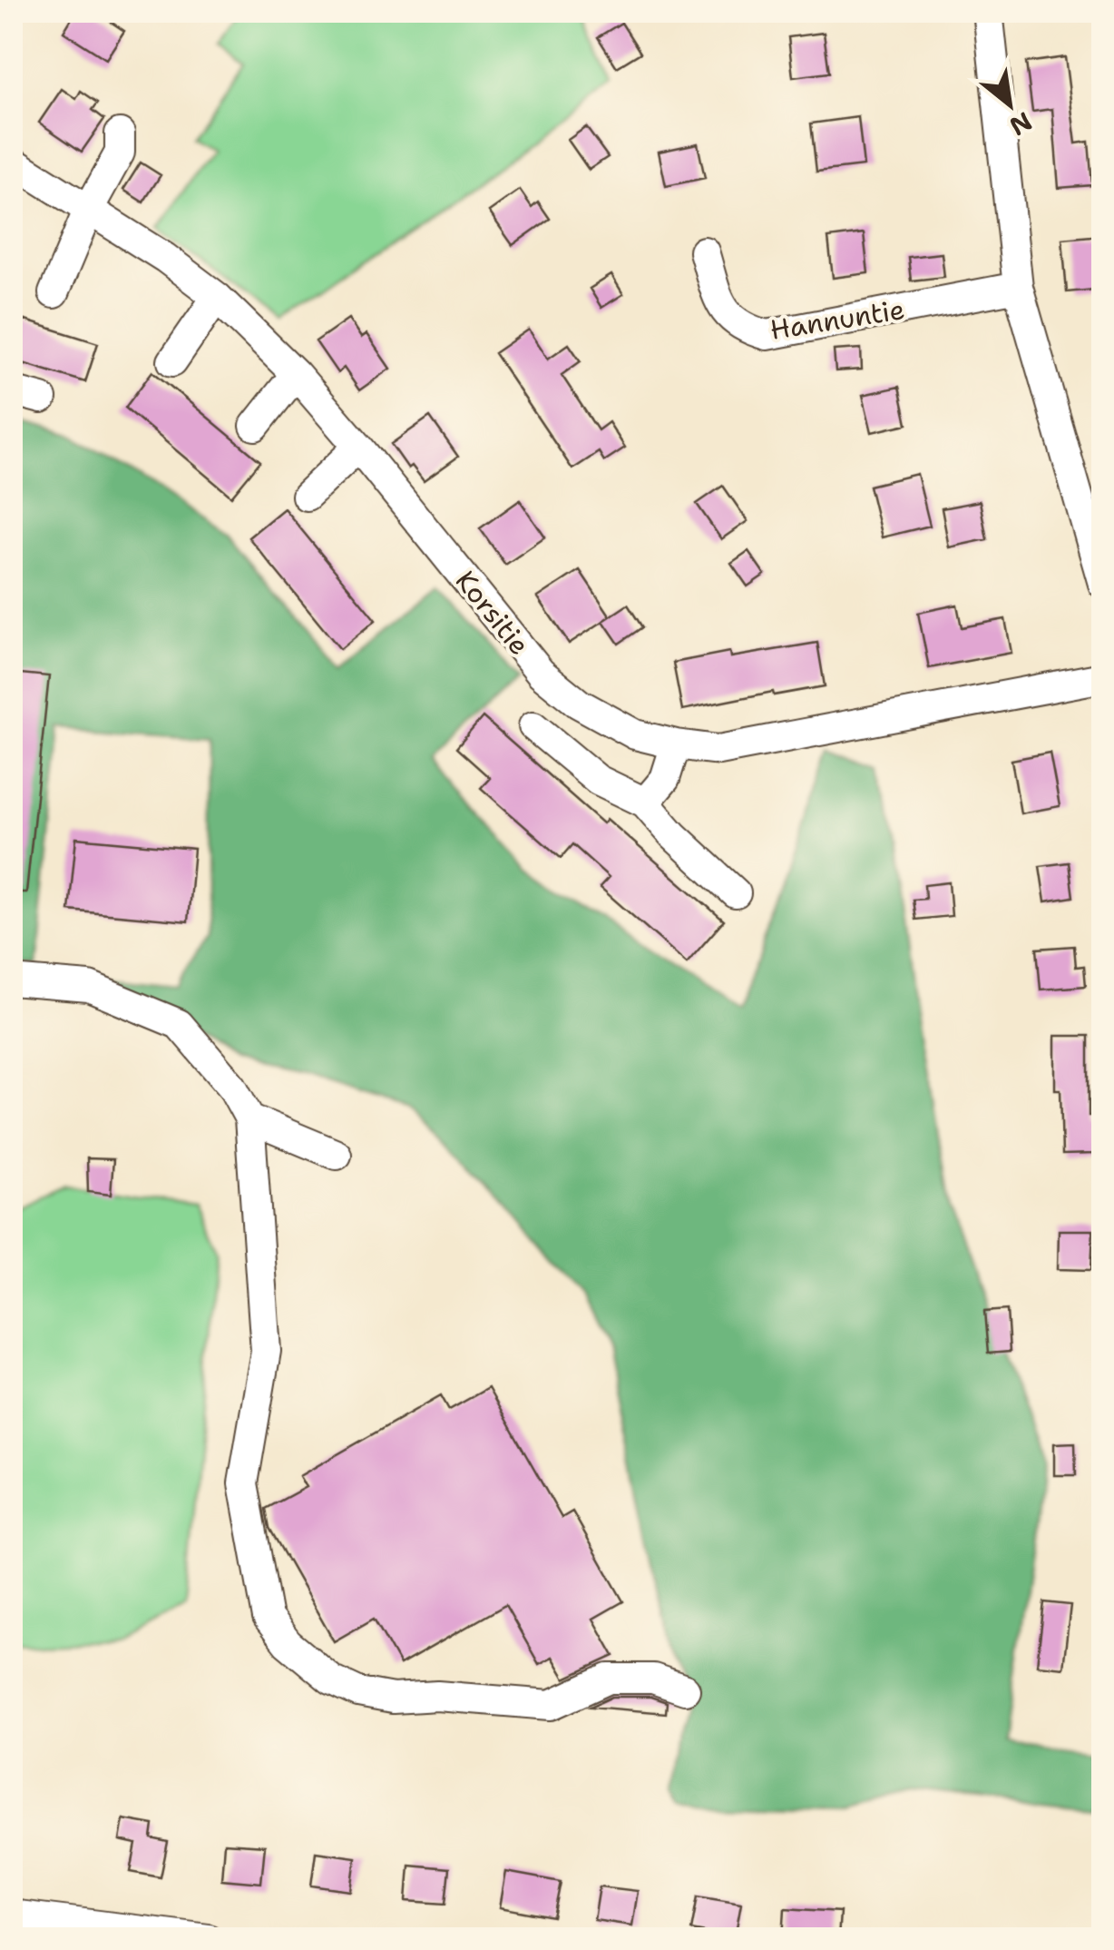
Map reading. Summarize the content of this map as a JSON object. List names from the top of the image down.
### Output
{
  "streets": {
    "street": ["Hannuntie", "Korsitie"]
  },
  "north": "bottom right"
}
